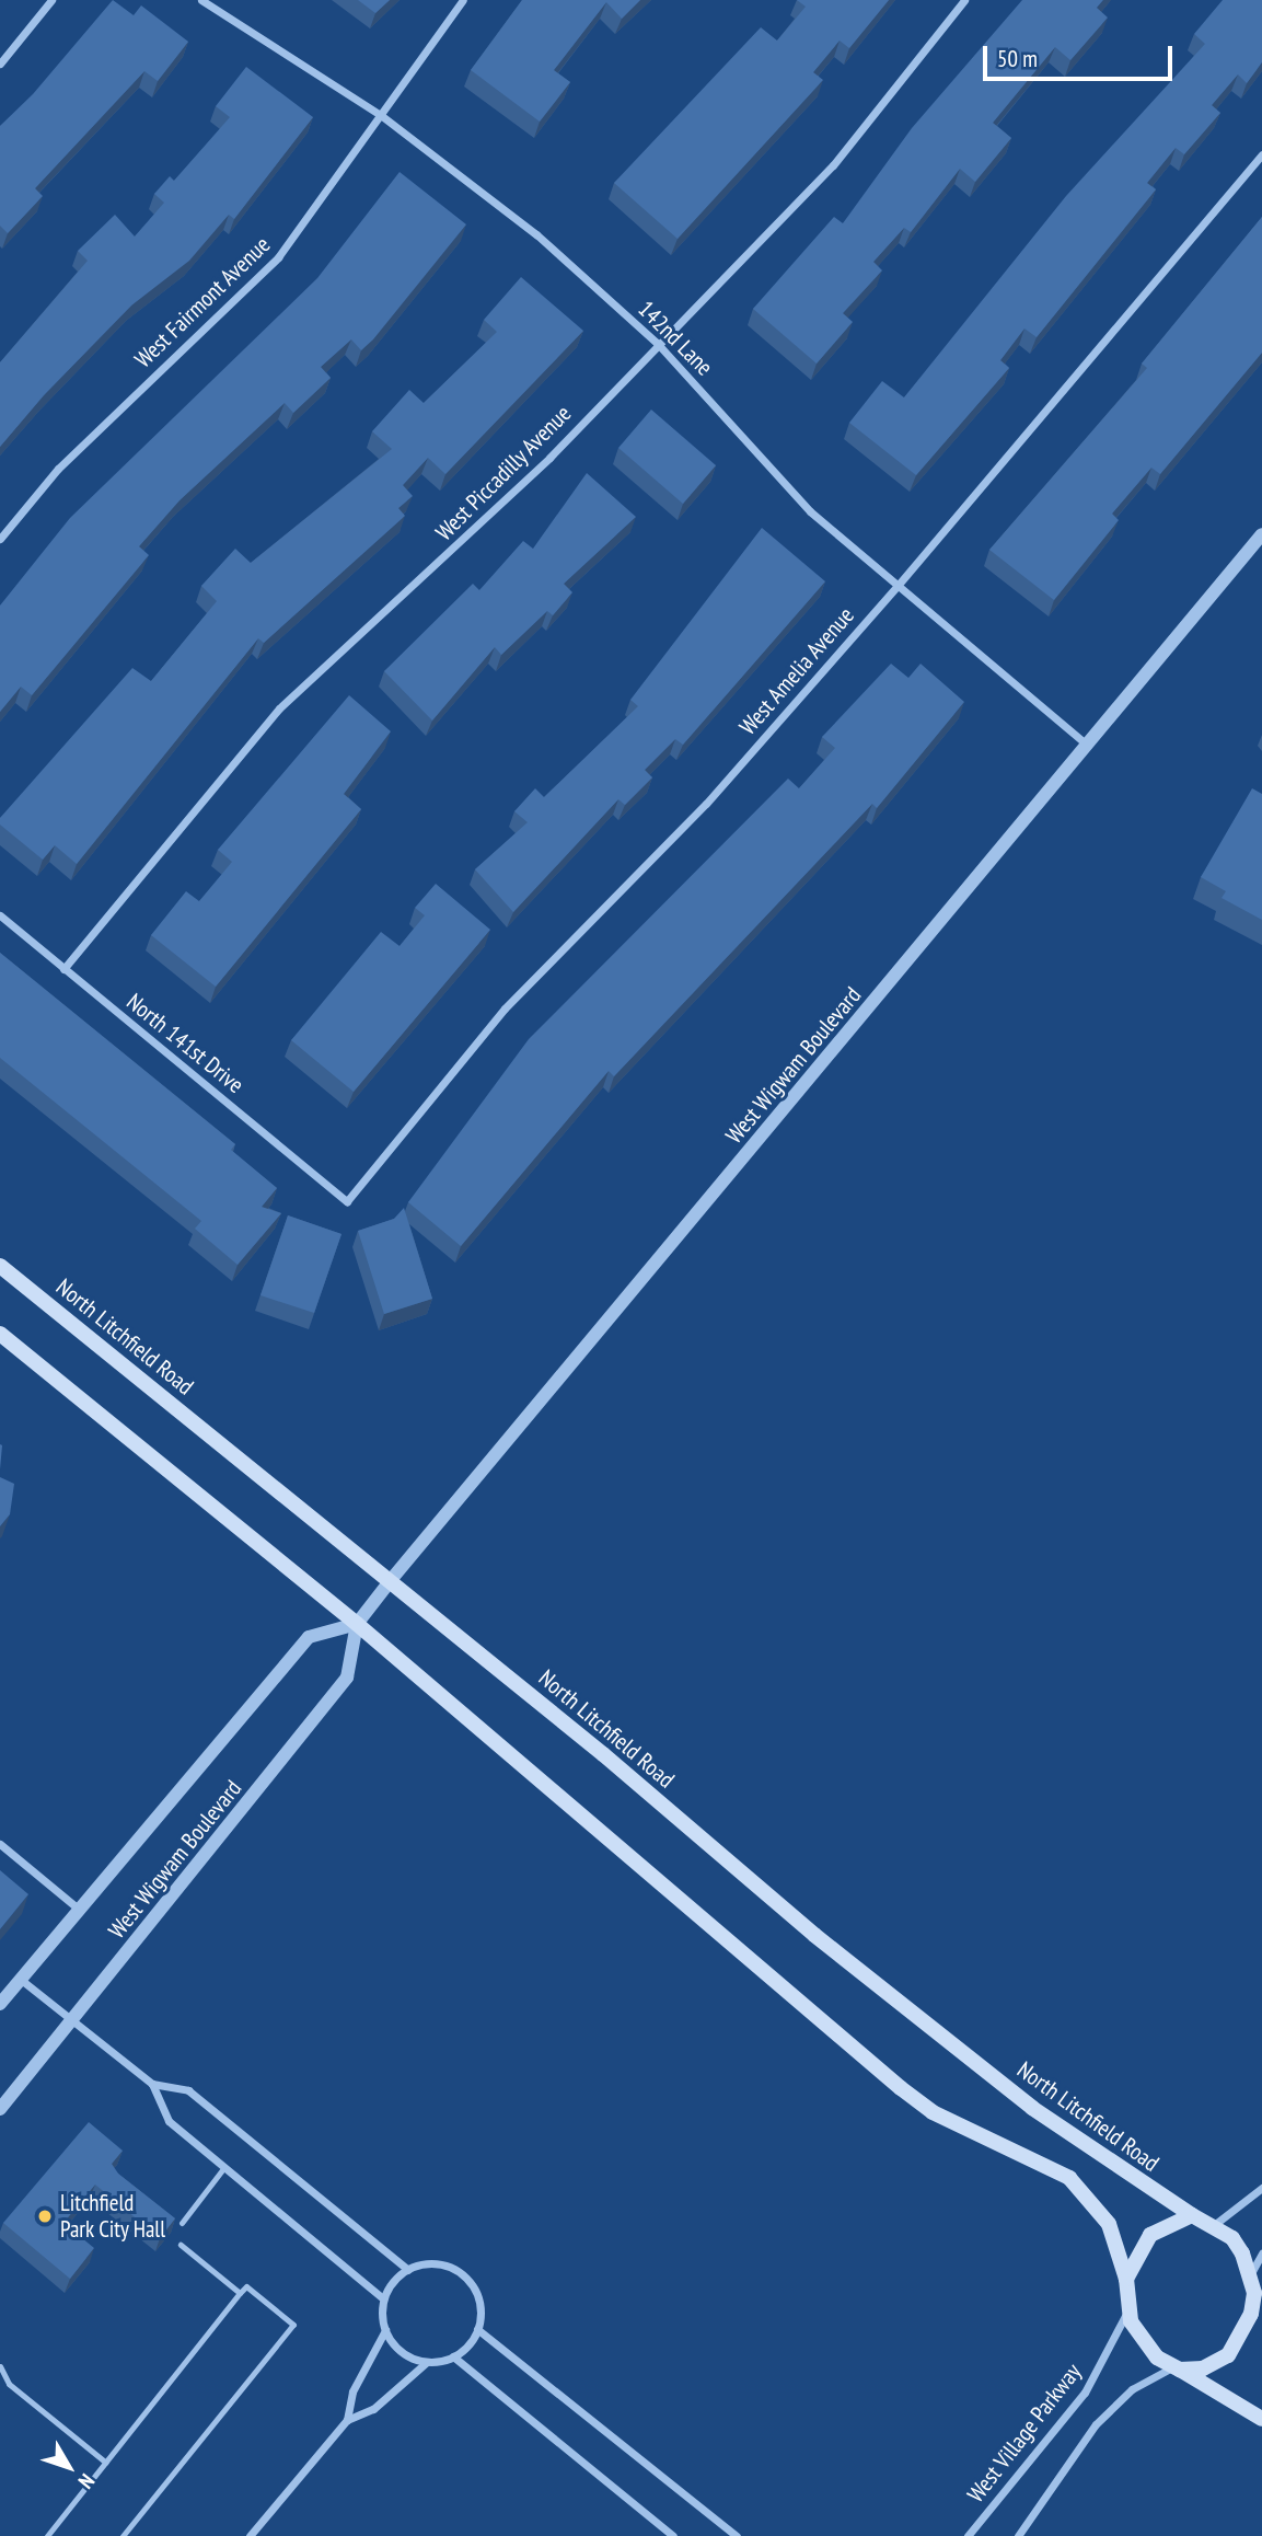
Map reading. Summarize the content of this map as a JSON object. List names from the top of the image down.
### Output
{
  "streets": {
    "main road": ["North Litchfield Road"],
    "street": [
      "West Fairmont Avenue",
      "142nd Lane",
      "West Piccadilly Avenue",
      "West Amelia Avenue",
      "North 141st Drive",
      "West Wigwam Boulevard",
      "West Village Parkway"
    ]
  },
  "crossings": [
    ["West Fairmont Avenue", "142nd Lane"],
    ["142nd Lane", "West Piccadilly Avenue"],
    ["142nd Lane", "West Amelia Avenue"],
    ["142nd Lane", "West Wigwam Boulevard"],
    ["West Piccadilly Avenue", "North 141st Drive"],
    ["West Amelia Avenue", "North 141st Drive"],
    ["West Wigwam Boulevard", "North Litchfield Road"],
    ["North Litchfield Road", "West Village Parkway"]
  ],
  "places": ["Litchfield Park City Hall"],
  "scale_bar": "50 m",
  "north": "bottom right"
}
